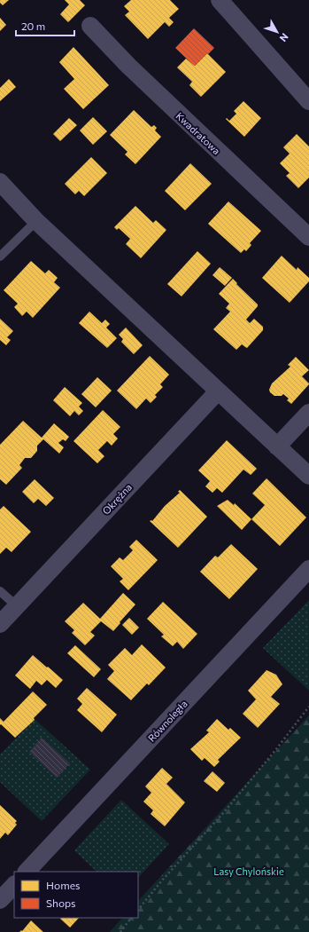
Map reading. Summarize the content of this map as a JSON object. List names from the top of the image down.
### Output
{
  "streets": {
    "street": ["Kwadratowa", "Okrężna", "Równoległa"]
  },
  "parks": ["Lasy Chylońskie"],
  "legend": ["Homes", "Shops"],
  "scale_bar": "20 m",
  "north": "bottom right"
}
